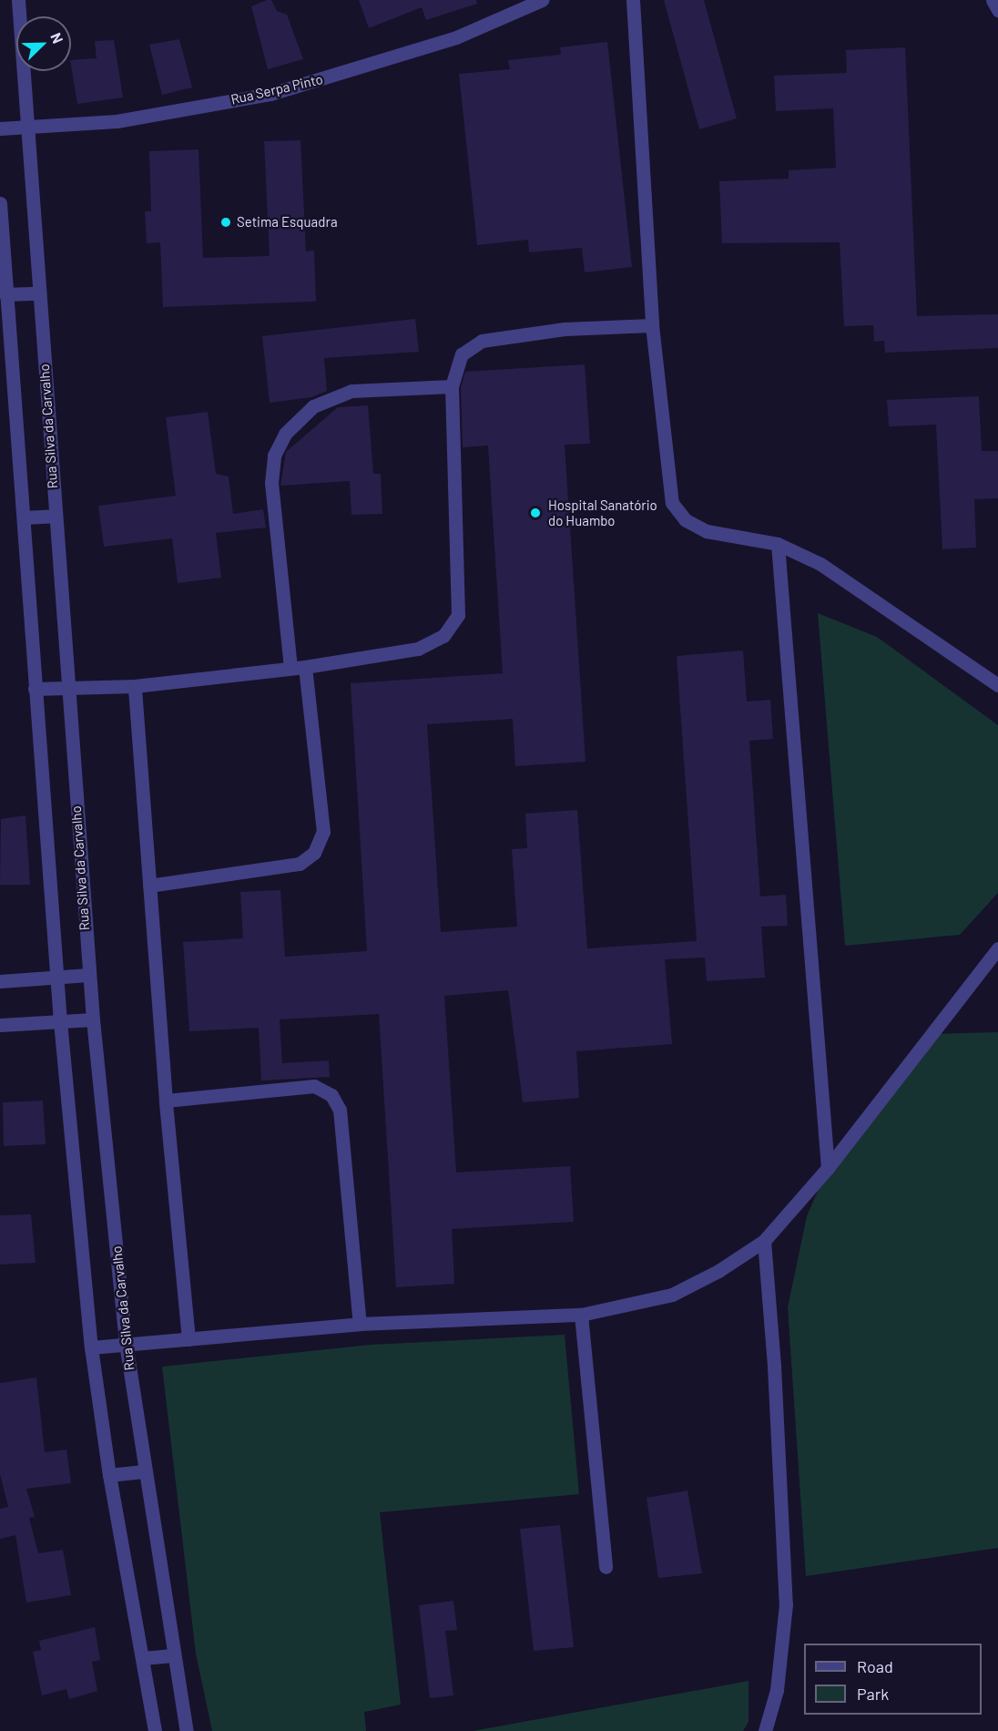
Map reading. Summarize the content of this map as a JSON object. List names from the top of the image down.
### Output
{
  "streets": {
    "street": ["Rua Serpa Pinto", "Rua Silva da Carvalho"]
  },
  "crossings": [
    ["Rua Serpa Pinto", "Rua Silva da Carvalho"]
  ],
  "places": ["Setima Esquadra", "Hospital Sanatório do Huambo"],
  "legend": ["Road", "Park"],
  "north": "top right"
}
